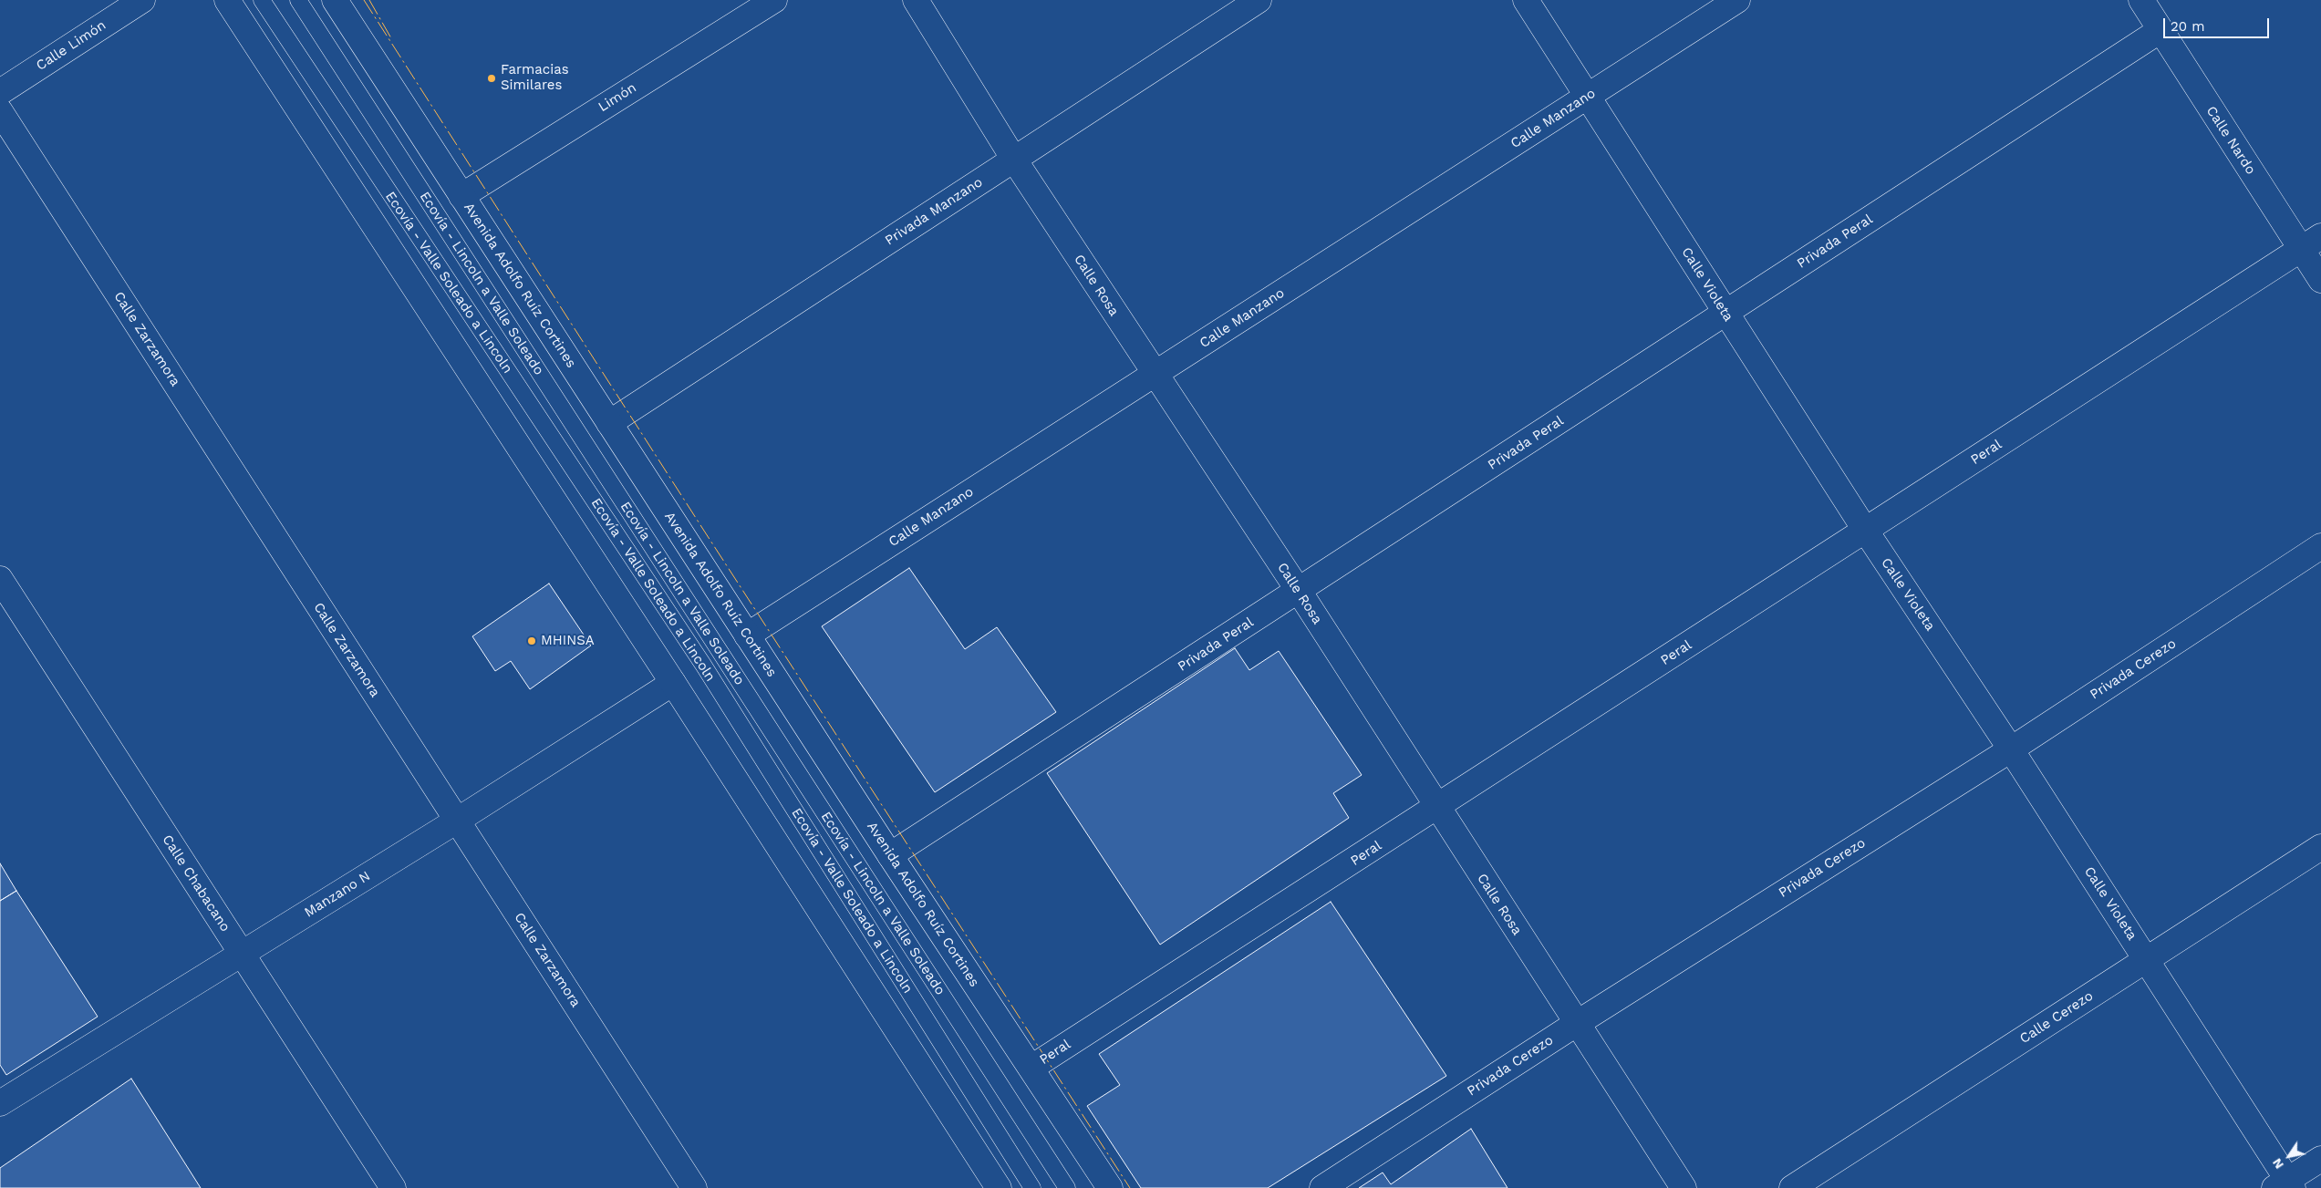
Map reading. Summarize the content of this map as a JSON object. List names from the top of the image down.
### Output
{
  "streets": {
    "street": [
      "Calle Limón",
      "Limón",
      "Calle Manzano",
      "Calle Nardo",
      "Privada Manzano",
      "Privada Peral",
      "Calle Violeta",
      "Avenida Adolfo Ruíz Cortines",
      "Calle Rosa",
      "Calle Zarzamora",
      "Peral",
      "Privada Cerezo",
      "Calle Chabacano",
      "Manzano N",
      "Calle Cerezo"
    ],
    "lane": ["Ecovía - Valle Soleado a Lincoln", "Ecovía - Lincoln a Valle Soleado"]
  },
  "crossings": [
    ["Limón", "Avenida Adolfo Ruíz Cortines"],
    ["Calle Manzano", "Calle Violeta"],
    ["Calle Manzano", "Avenida Adolfo Ruíz Cortines"],
    ["Calle Manzano", "Calle Rosa"],
    ["Calle Nardo", "Privada Peral"],
    ["Calle Nardo", "Peral"],
    ["Privada Manzano", "Avenida Adolfo Ruíz Cortines"],
    ["Privada Manzano", "Calle Rosa"],
    ["Privada Peral", "Calle Violeta"],
    ["Privada Peral", "Avenida Adolfo Ruíz Cortines"],
    ["Privada Peral", "Calle Rosa"],
    ["Calle Violeta", "Peral"],
    ["Calle Violeta", "Privada Cerezo"],
    ["Calle Violeta", "Calle Cerezo"],
    ["Avenida Adolfo Ruíz Cortines", "Peral"],
    ["Calle Rosa", "Peral"],
    ["Calle Rosa", "Privada Cerezo"],
    ["Calle Zarzamora", "Manzano N"],
    ["Calle Chabacano", "Manzano N"]
  ],
  "places": ["Farmacias Similares", "MHINSA"],
  "scale_bar": "20 m",
  "north": "bottom left"
}
